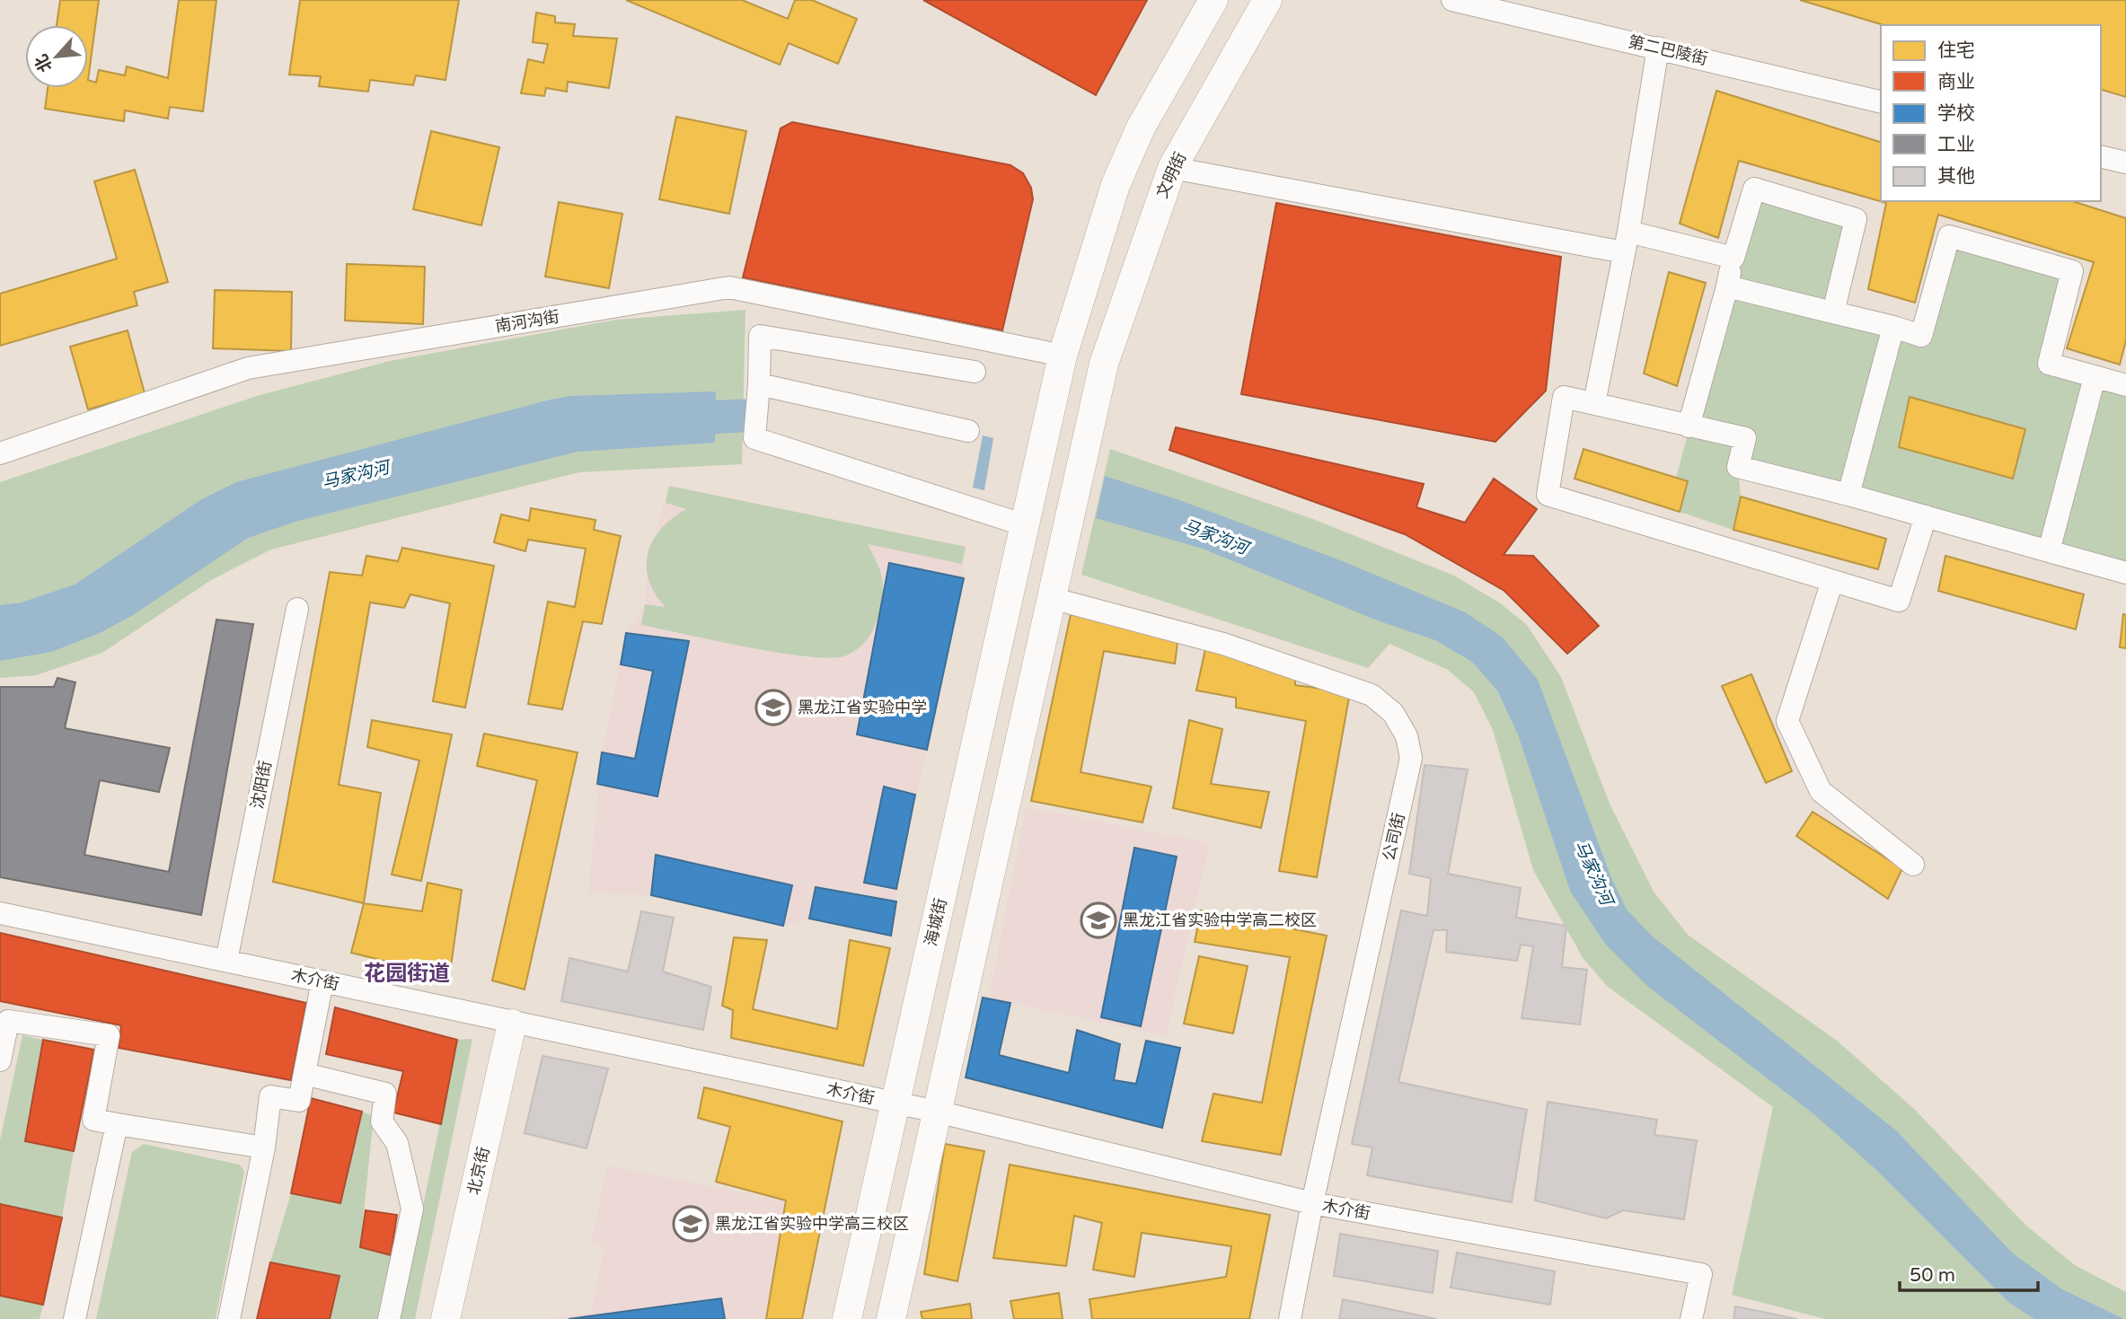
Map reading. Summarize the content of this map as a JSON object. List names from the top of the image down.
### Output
{
  "streets": {
    "main road": ["文明街", "海城街", "北京街"],
    "street": [
      "第二巴陵街",
      "南河沟街",
      "沈阳街",
      "公司街",
      "木介街"
    ]
  },
  "crossings": [
    ["文明街", "公司街"],
    ["南河沟街", "海城街"],
    ["沈阳街", "木介街"],
    ["公司街", "木介街"],
    ["海城街", "木介街"],
    ["木介街", "北京街"]
  ],
  "districts": ["花园街道"],
  "water": ["马家沟河"],
  "places": {
    "school or university": ["黑龙江省实验中学", "黑龙江省实验中学高二校区", "黑龙江省实验中学高三校区"]
  },
  "legend": [
    "住宅",
    "商业",
    "学校",
    "工业",
    "其他"
  ],
  "scale_bar": "50 m",
  "north": "bottom left"
}
